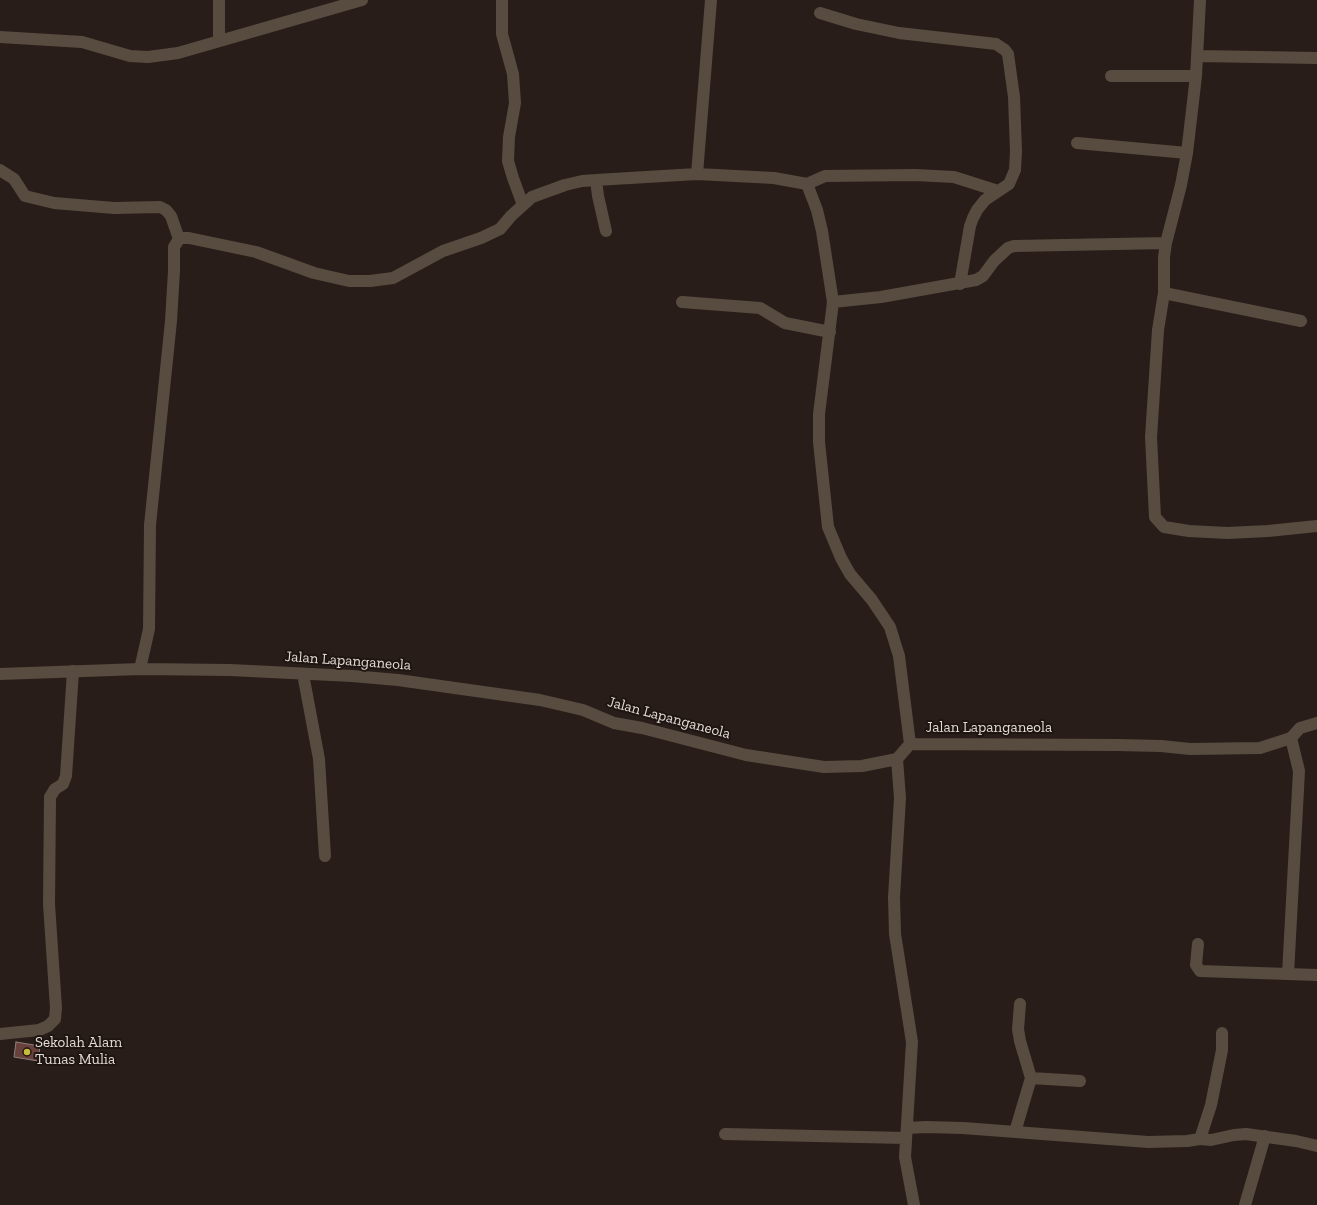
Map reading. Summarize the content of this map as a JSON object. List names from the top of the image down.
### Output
{
  "streets": {
    "street": ["Jalan Lapanganeola"]
  },
  "places": ["Sekolah Alam Tunas Mulia"]
}
